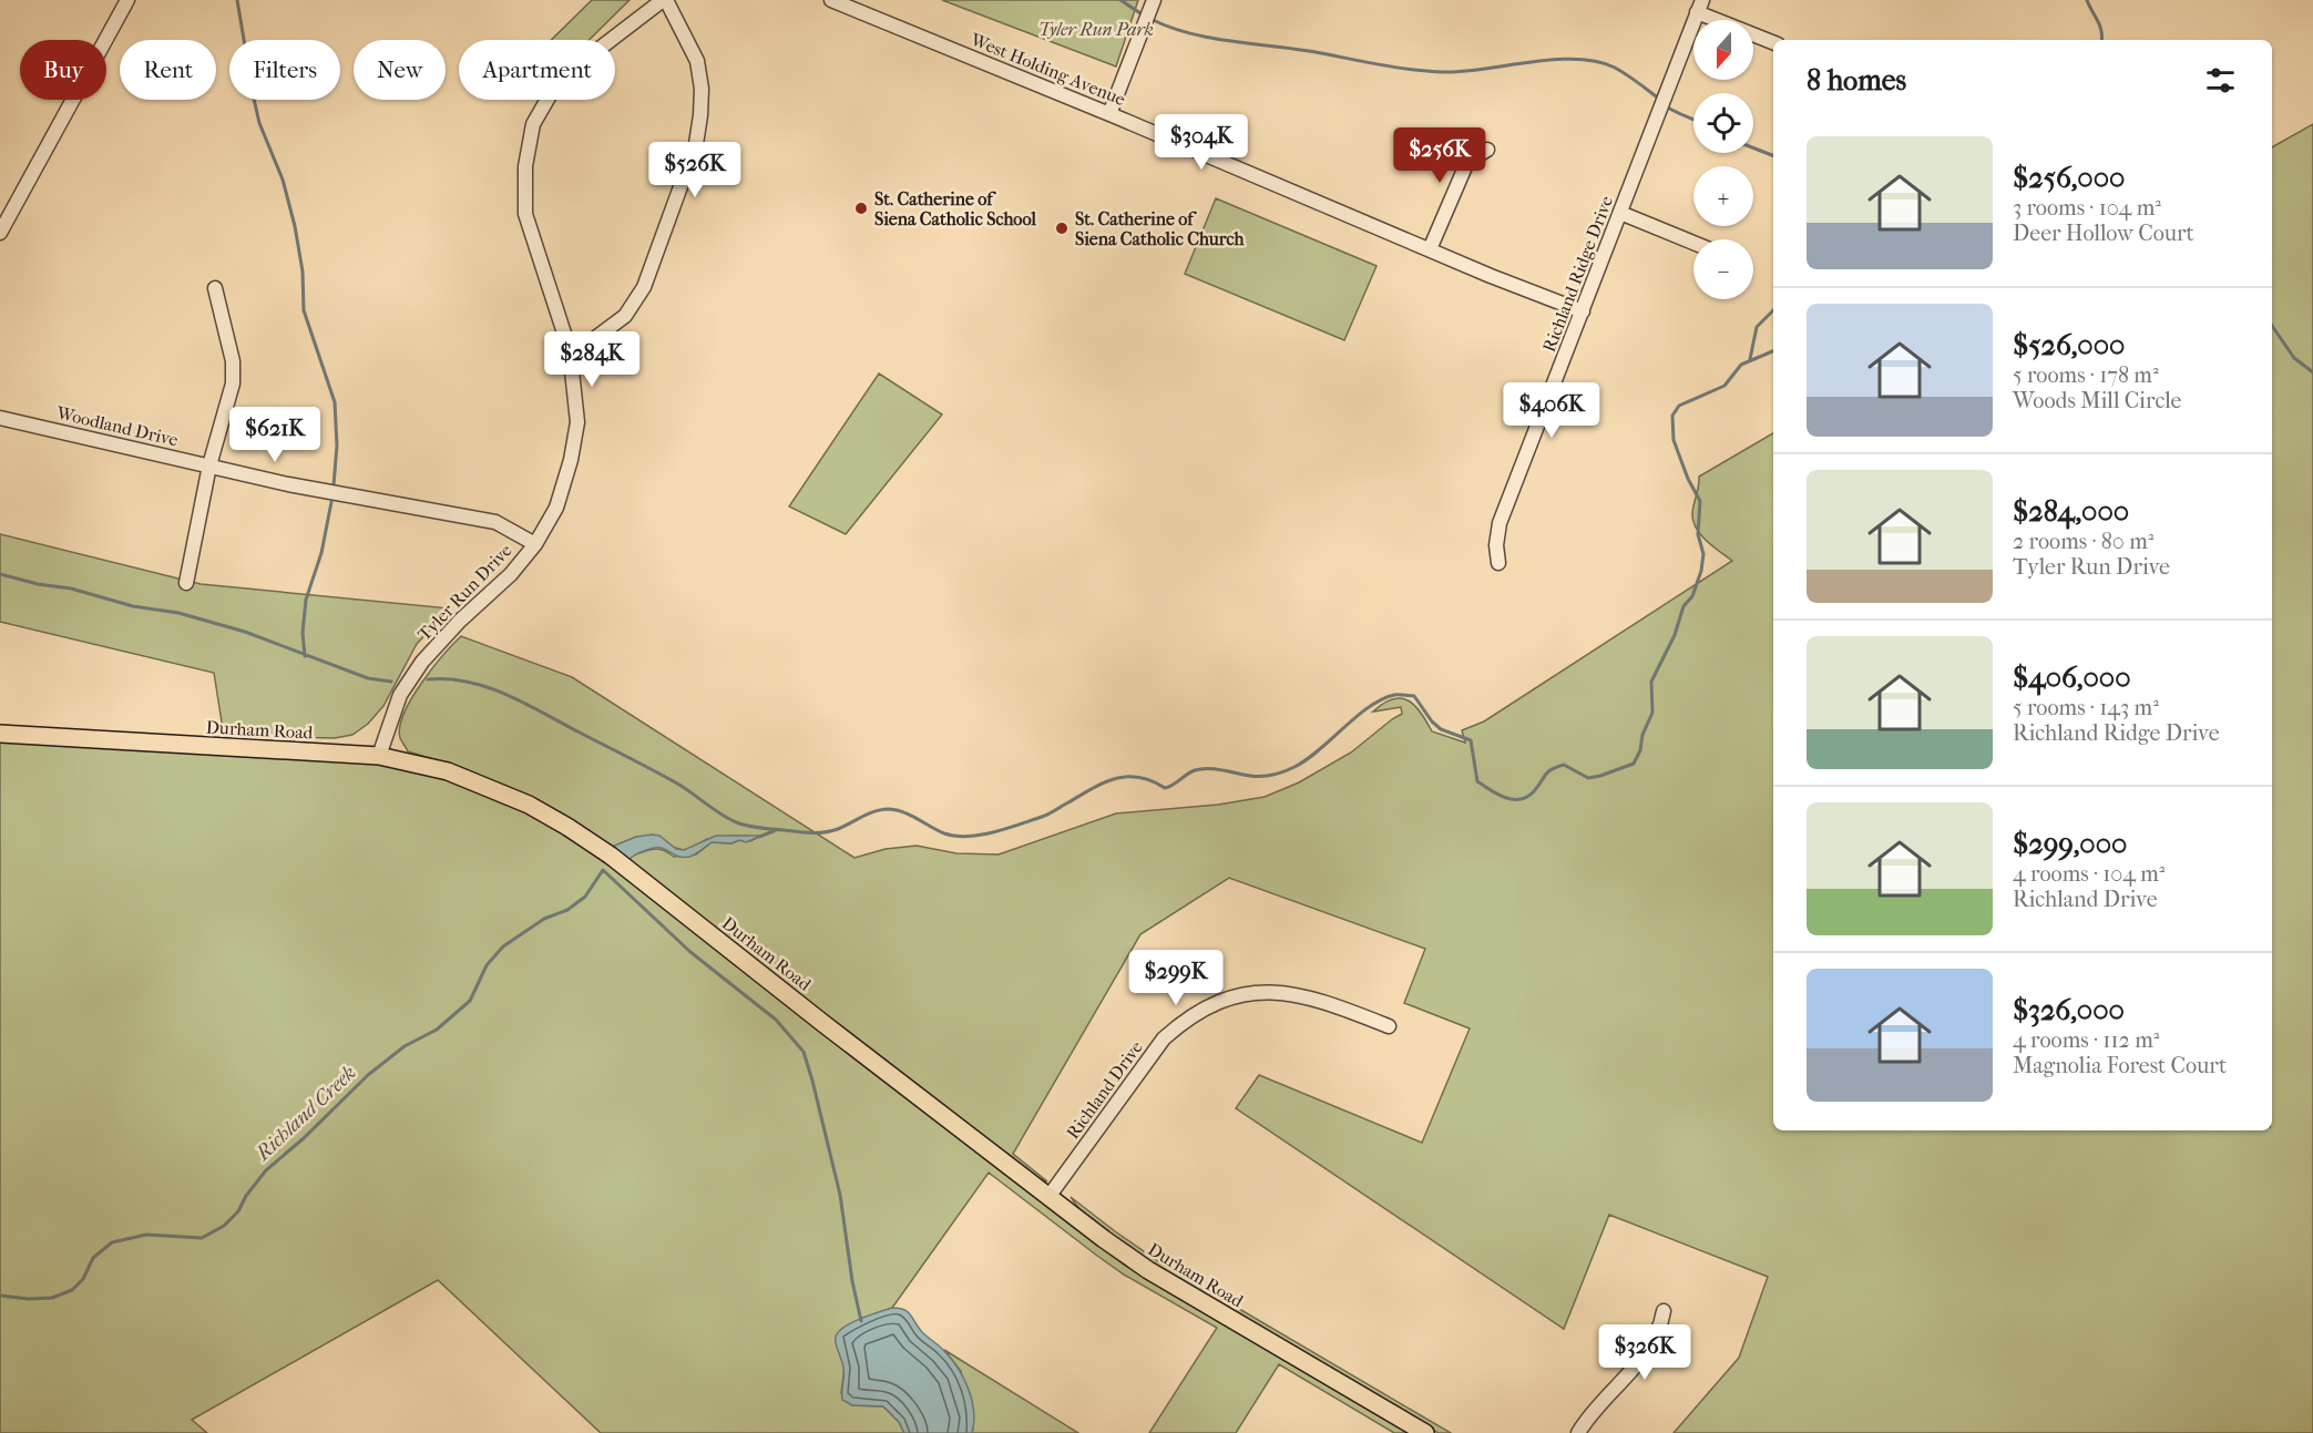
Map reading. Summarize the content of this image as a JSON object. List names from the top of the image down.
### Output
{
  "streets": {
    "main road": ["Durham Road"],
    "street": [
      "West Holding Avenue",
      "Richland Ridge Drive",
      "Woodland Drive",
      "Tyler Run Drive",
      "Richland Drive"
    ]
  },
  "crossings": [
    ["West Holding Avenue", "Richland Ridge Drive"],
    ["Woodland Drive", "Tyler Run Drive"],
    ["Tyler Run Drive", "Durham Road"],
    ["Durham Road", "Richland Drive"]
  ],
  "water": ["Richland Creek"],
  "parks": ["Tyler Run Park"],
  "places": ["St. Catherine of Siena Catholic School", "St. Catherine of Siena Catholic Church"],
  "north": "bottom",
  "page": {
    "map_buttons": ["+", "−"],
    "chip": [
      "Buy",
      "Rent",
      "Filters",
      "New",
      "Apartment"
    ],
    "heading": "8 homes",
    "price": [
      "$304K",
      "$256K",
      "$526K",
      "$284K",
      "$406K",
      "$621K",
      "$299K",
      "$326K"
    ],
    "list": [
      {
        "name": "$256,000",
        "note": "3 rooms · 104 m² · Deer Hollow Court"
      },
      {
        "name": "$526,000",
        "note": "5 rooms · 178 m² · Woods Mill Circle"
      },
      {
        "name": "$284,000",
        "note": "2 rooms · 80 m² · Tyler Run Drive"
      },
      {
        "name": "$406,000",
        "note": "5 rooms · 143 m² · Richland Ridge Drive"
      },
      {
        "name": "$299,000",
        "note": "4 rooms · 104 m² · Richland Drive"
      },
      {
        "name": "$326,000",
        "note": "4 rooms · 112 m² · Magnolia Forest Court"
      }
    ]
  }
}
